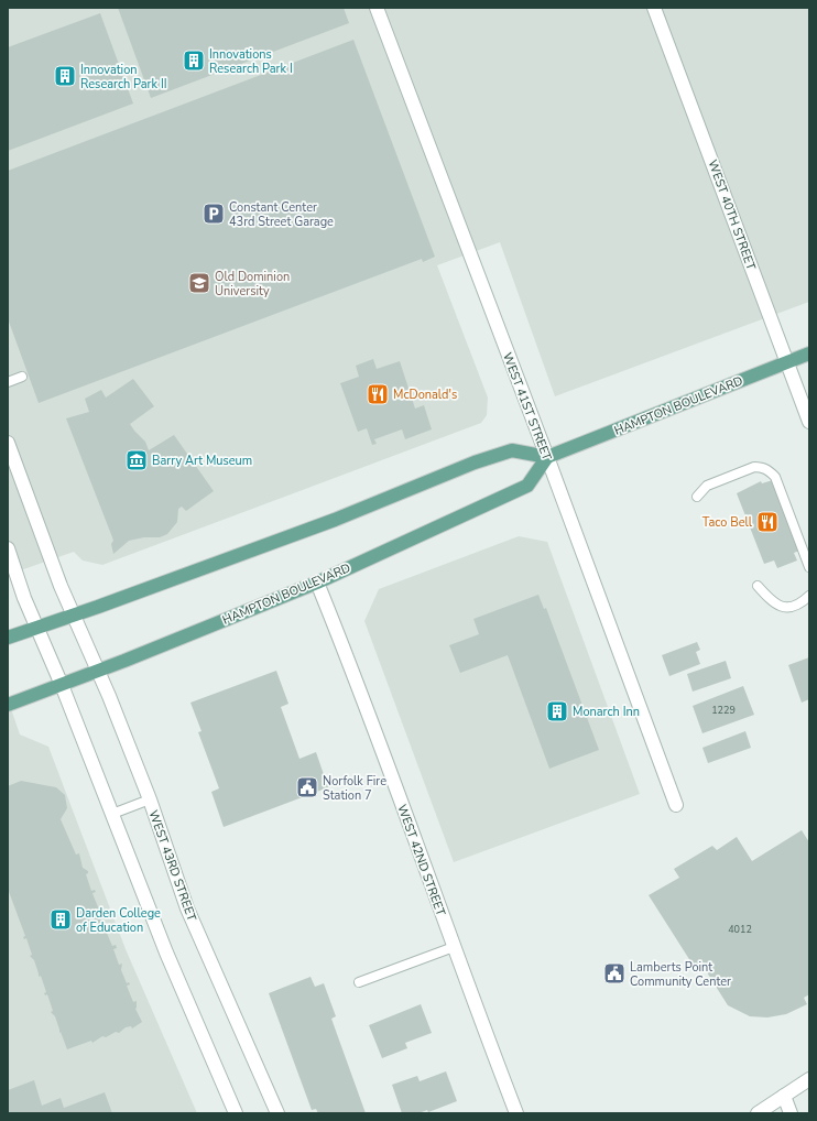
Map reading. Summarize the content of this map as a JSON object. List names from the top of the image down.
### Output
{
  "streets": {
    "main road": ["HAMPTON BOULEVARD"],
    "street": [
      "WEST 40TH STREET",
      "WEST 41ST STREET",
      "WEST 42ND STREET",
      "WEST 43RD STREET"
    ]
  },
  "crossings": [
    ["WEST 40TH STREET", "HAMPTON BOULEVARD"],
    ["HAMPTON BOULEVARD", "WEST 41ST STREET"],
    ["HAMPTON BOULEVARD", "WEST 42ND STREET"],
    ["HAMPTON BOULEVARD", "WEST 43RD STREET"]
  ],
  "places": {
    "building": [
      "Innovations Research Park I",
      "Innovation Research Park II",
      "Monarch Inn",
      "Darden College of Education"
    ],
    "parking": ["Constant Center 43rd Street Garage"],
    "school or university": ["Old Dominion University"],
    "restaurant": ["McDonald's", "Taco Bell"],
    "museum": ["Barry Art Museum"],
    "public building": ["Norfolk Fire Station 7", "Lamberts Point Community Center"]
  },
  "house_numbers": ["1229", "4012"]
}
